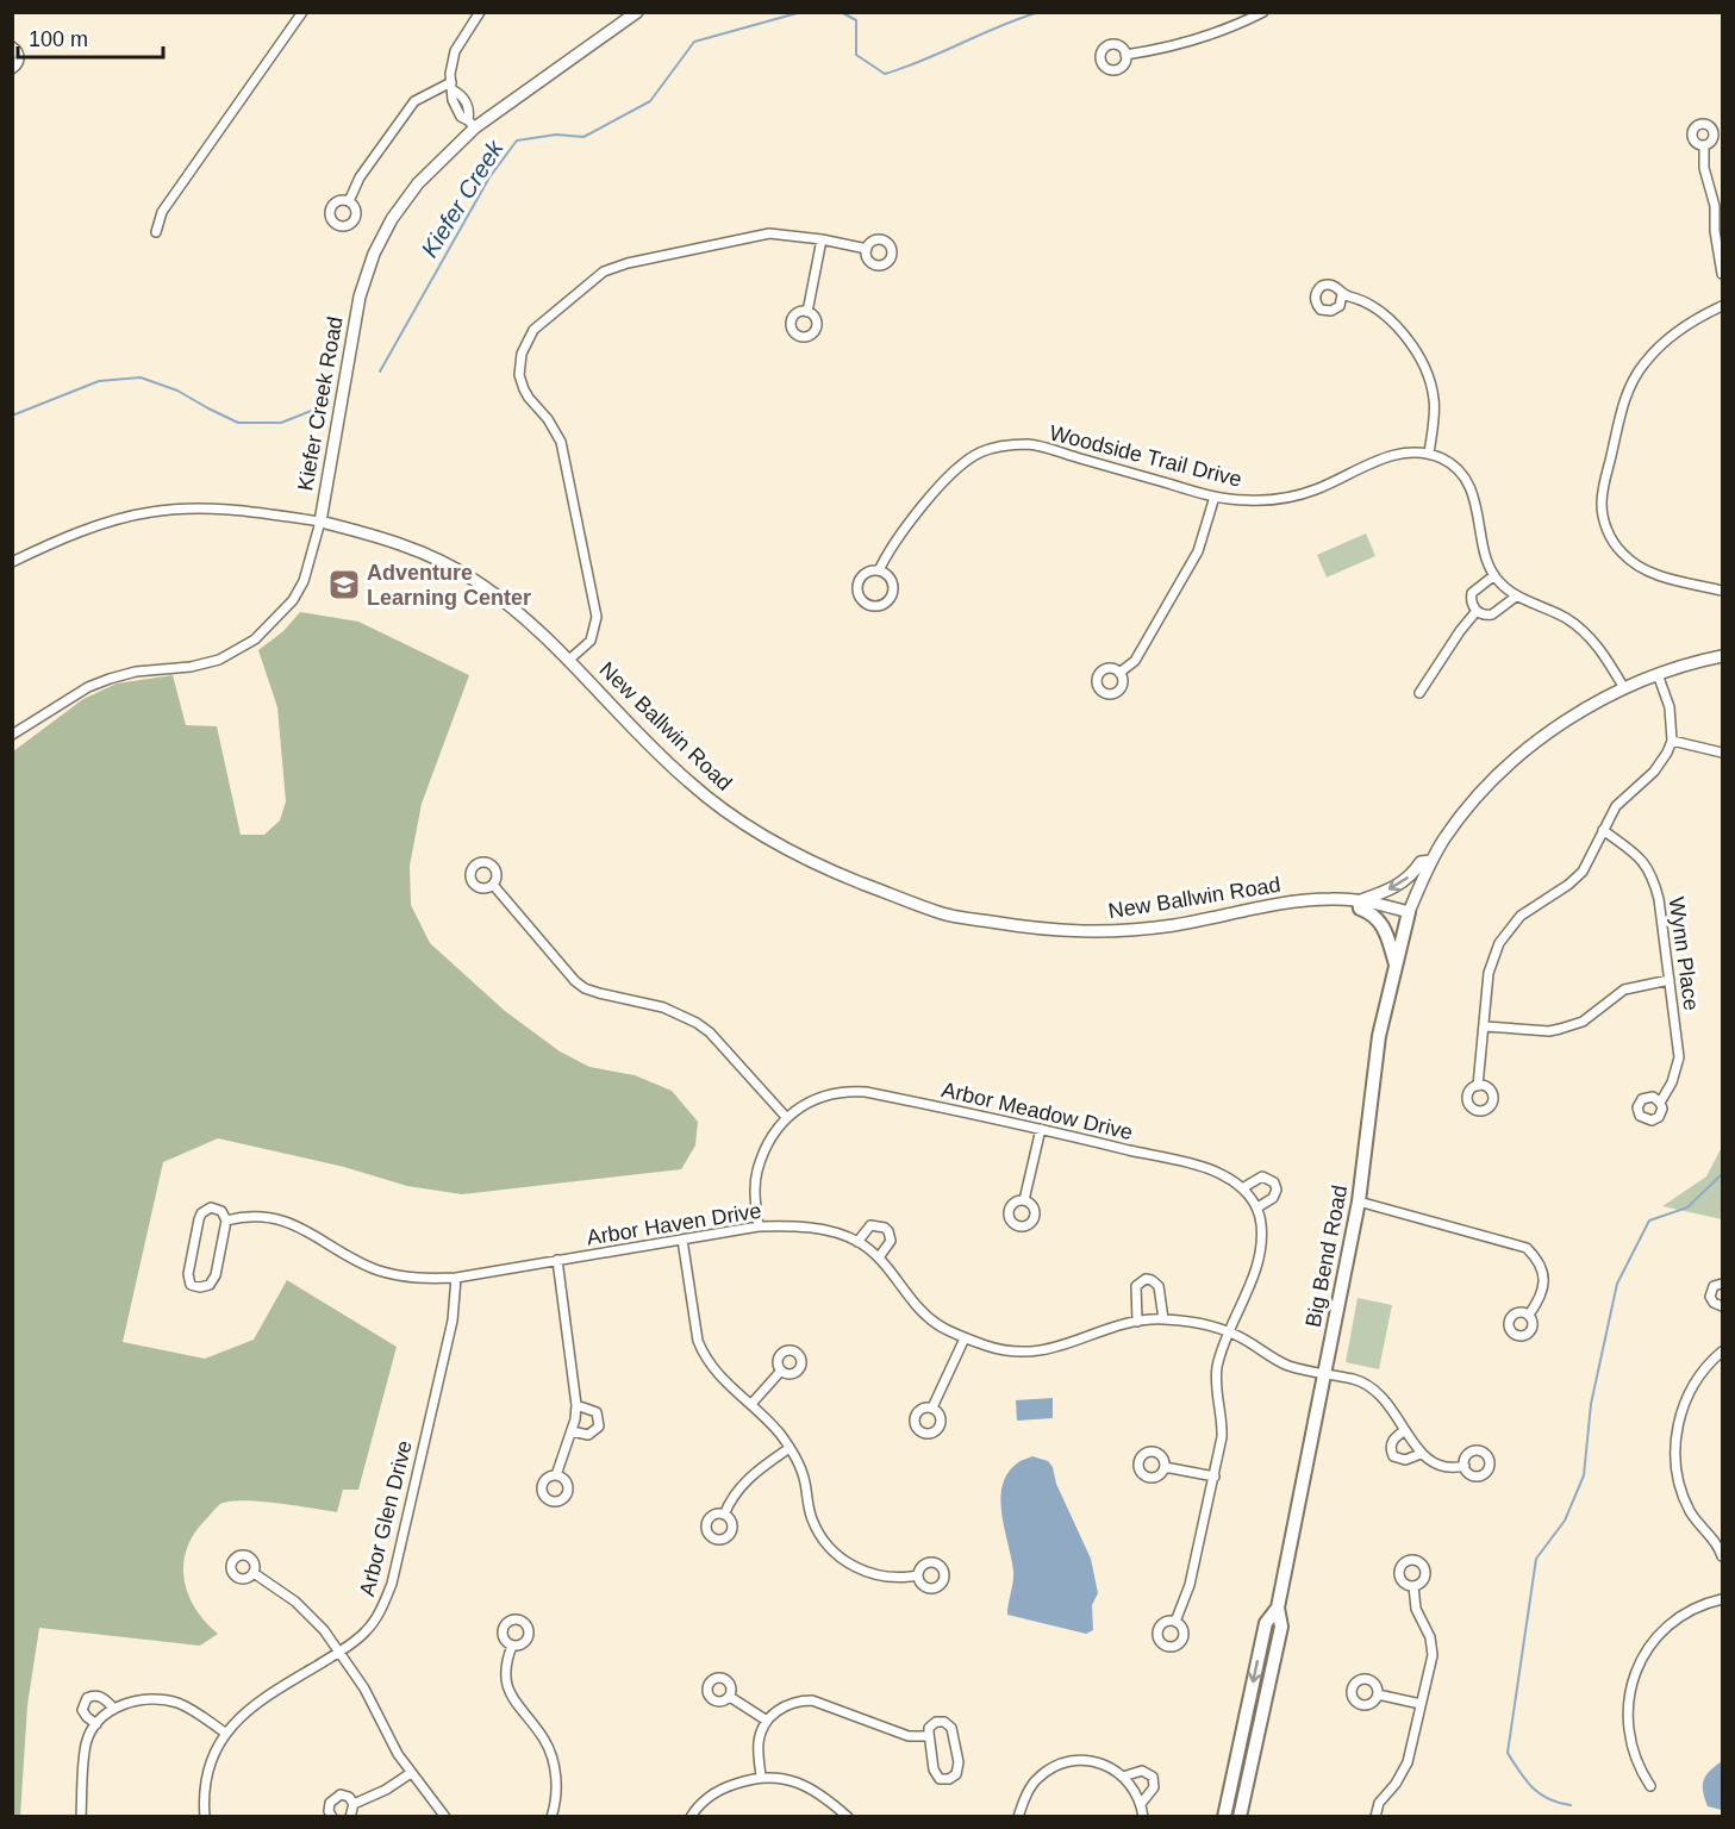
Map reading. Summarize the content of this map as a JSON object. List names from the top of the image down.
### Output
{
  "streets": {
    "main road": ["Big Bend Road"],
    "street": [
      "Kiefer Creek Road",
      "Woodside Trail Drive",
      "New Ballwin Road",
      "Wynn Place",
      "Arbor Meadow Drive",
      "Arbor Haven Drive",
      "Arbor Glen Drive"
    ]
  },
  "crossings": [
    ["Kiefer Creek Road", "New Ballwin Road"],
    ["New Ballwin Road", "Big Bend Road"],
    ["Arbor Meadow Drive", "Arbor Haven Drive"],
    ["Arbor Haven Drive", "Big Bend Road"],
    ["Arbor Haven Drive", "Arbor Glen Drive"]
  ],
  "water": ["Kiefer Creek"],
  "places": {
    "school or university": ["Adventure Learning Center"]
  },
  "scale_bar": "100 m"
}
